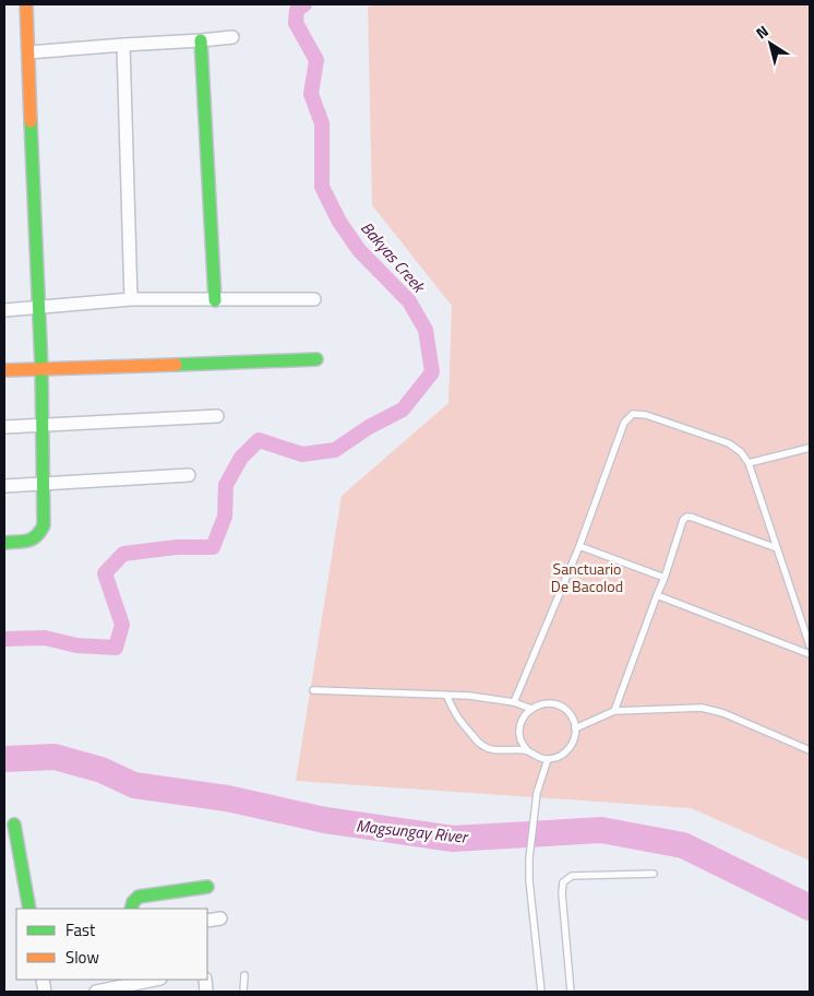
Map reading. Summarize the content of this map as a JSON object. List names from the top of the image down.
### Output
{
  "water": ["Bakyas Creek", "Magsungay River"],
  "parks": ["Sanctuario De Bacolod"],
  "legend": ["Fast", "Slow"],
  "north": "top left"
}
